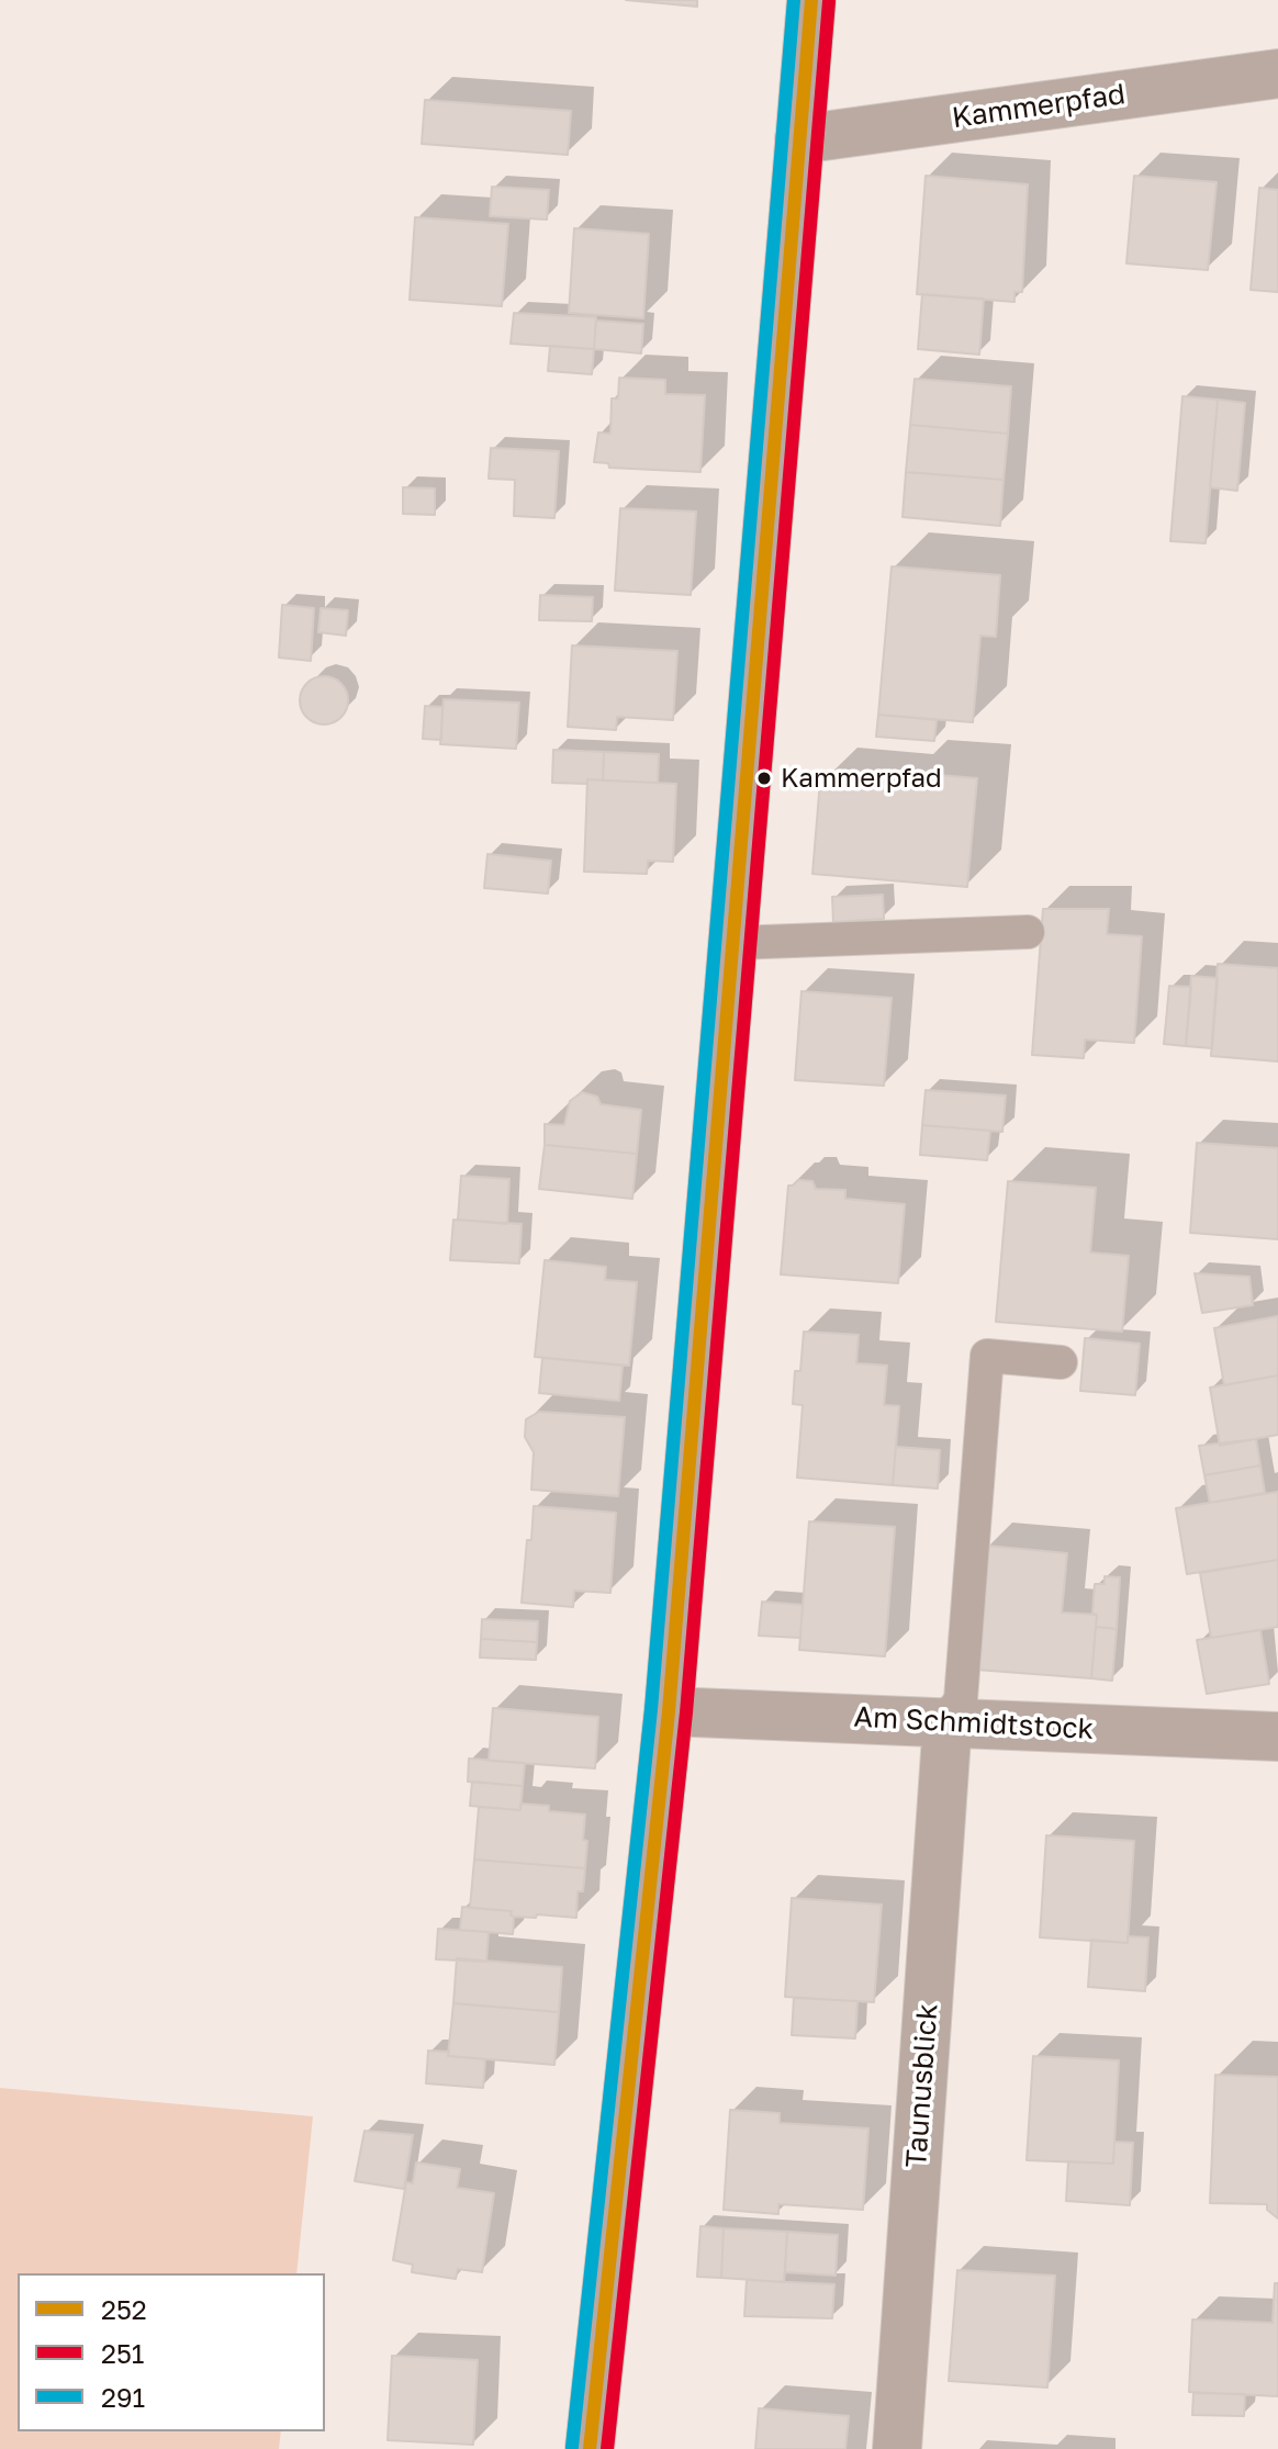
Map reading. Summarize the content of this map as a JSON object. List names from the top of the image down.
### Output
{
  "streets": {
    "street": ["Kammerpfad", "Am Schmidtstock", "Taunusblick"]
  },
  "crossings": [
    ["Am Schmidtstock", "Taunusblick"]
  ],
  "places": ["Kammerpfad"],
  "lines": ["transit line 252", "transit line 291", "transit line 251"],
  "legend": ["252", "251", "291"]
}
